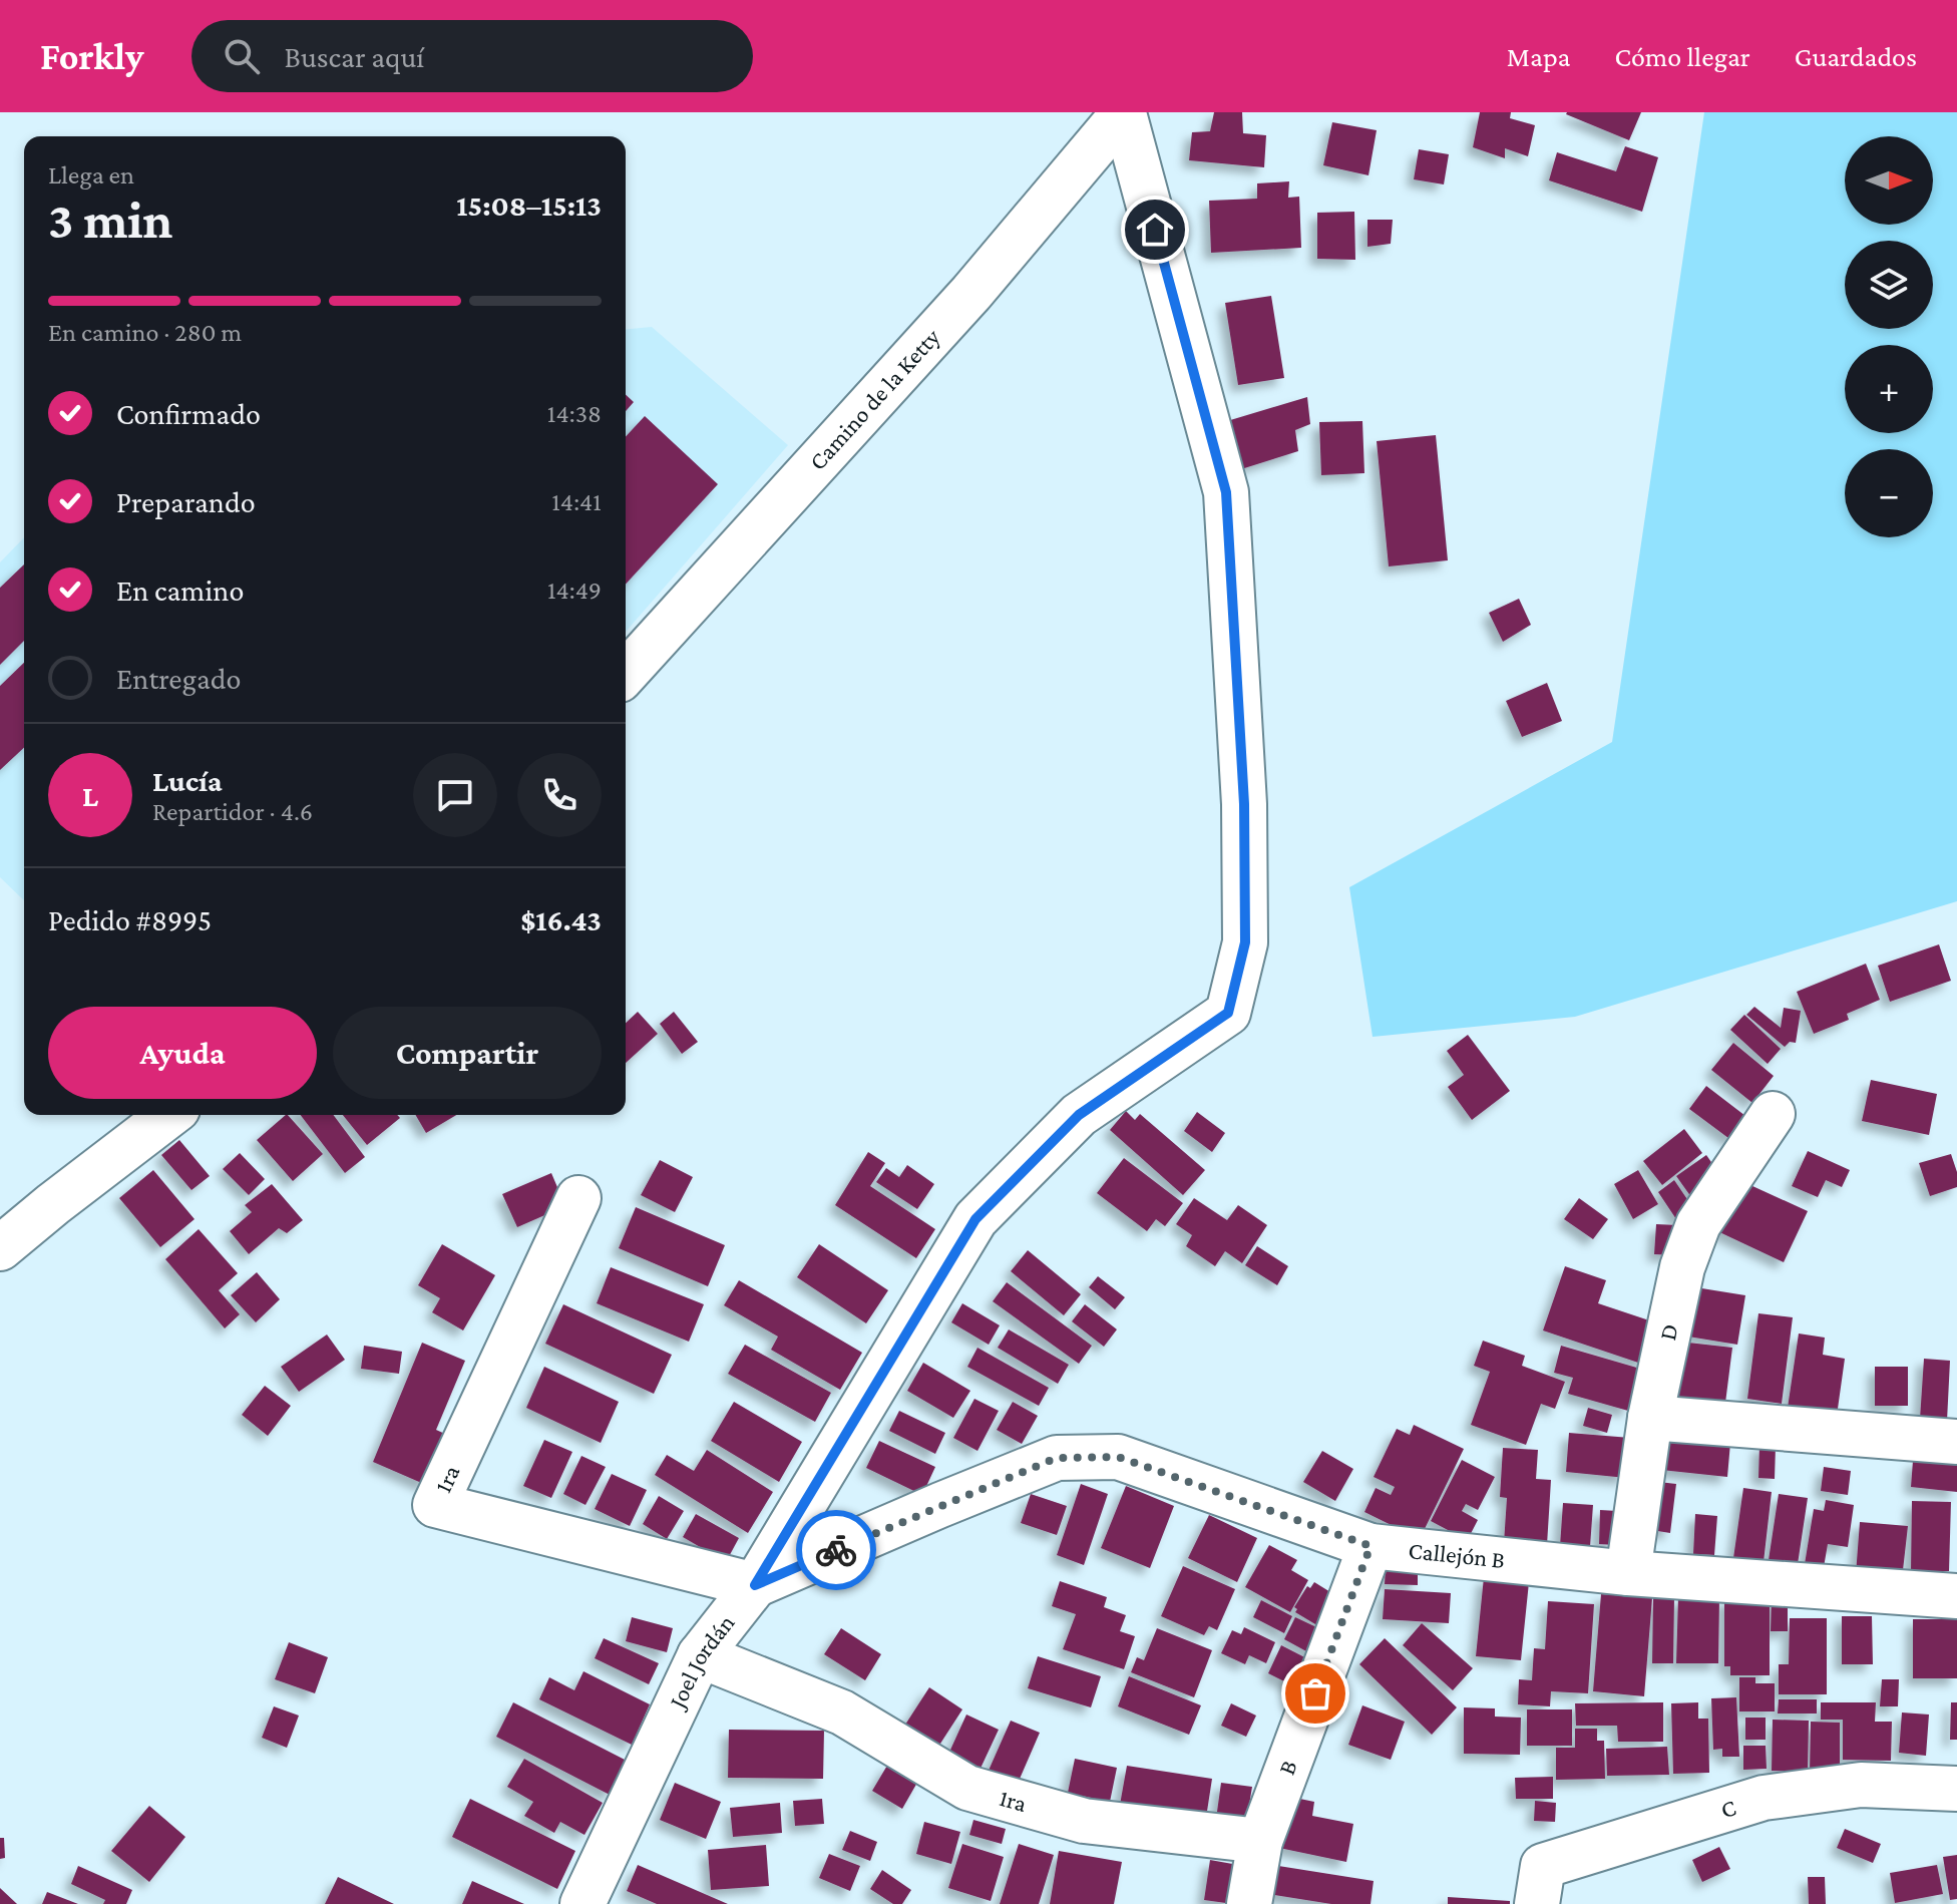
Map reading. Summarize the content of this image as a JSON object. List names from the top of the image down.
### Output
{
  "streets": {
    "street": [
      "Camino de la Ketty",
      "D",
      "1ra",
      "Callejón B",
      "Joel Jordán",
      "B",
      "C"
    ]
  },
  "crossings": [
    ["Camino de la Ketty", "Joel Jordán"],
    ["D", "Callejón B"],
    ["1ra", "Callejón B"],
    ["1ra", "Joel Jordán"],
    ["1ra", "B"],
    ["Callejón B", "Joel Jordán"],
    ["Callejón B", "B"]
  ],
  "north": "right",
  "page": {
    "header": "Forkly",
    "search": "Buscar aquí",
    "nav": ["Mapa", "Cómo llegar", "Guardados"],
    "map_buttons": ["+", "−"],
    "heading": ["3 min", "Llega en", "15:08–15:13"],
    "panel": [
      "Lucía",
      "Repartidor · 4.6",
      "Pedido #8995",
      "$16.43"
    ],
    "bar": "En camino · 280 m",
    "list": [
      ["Confirmado", "14:38"],
      ["Preparando", "14:41"],
      ["En camino", "14:49"],
      "Entregado"
    ],
    "round": "L",
    "buttons": ["Ayuda", "Compartir"]
  }
}
